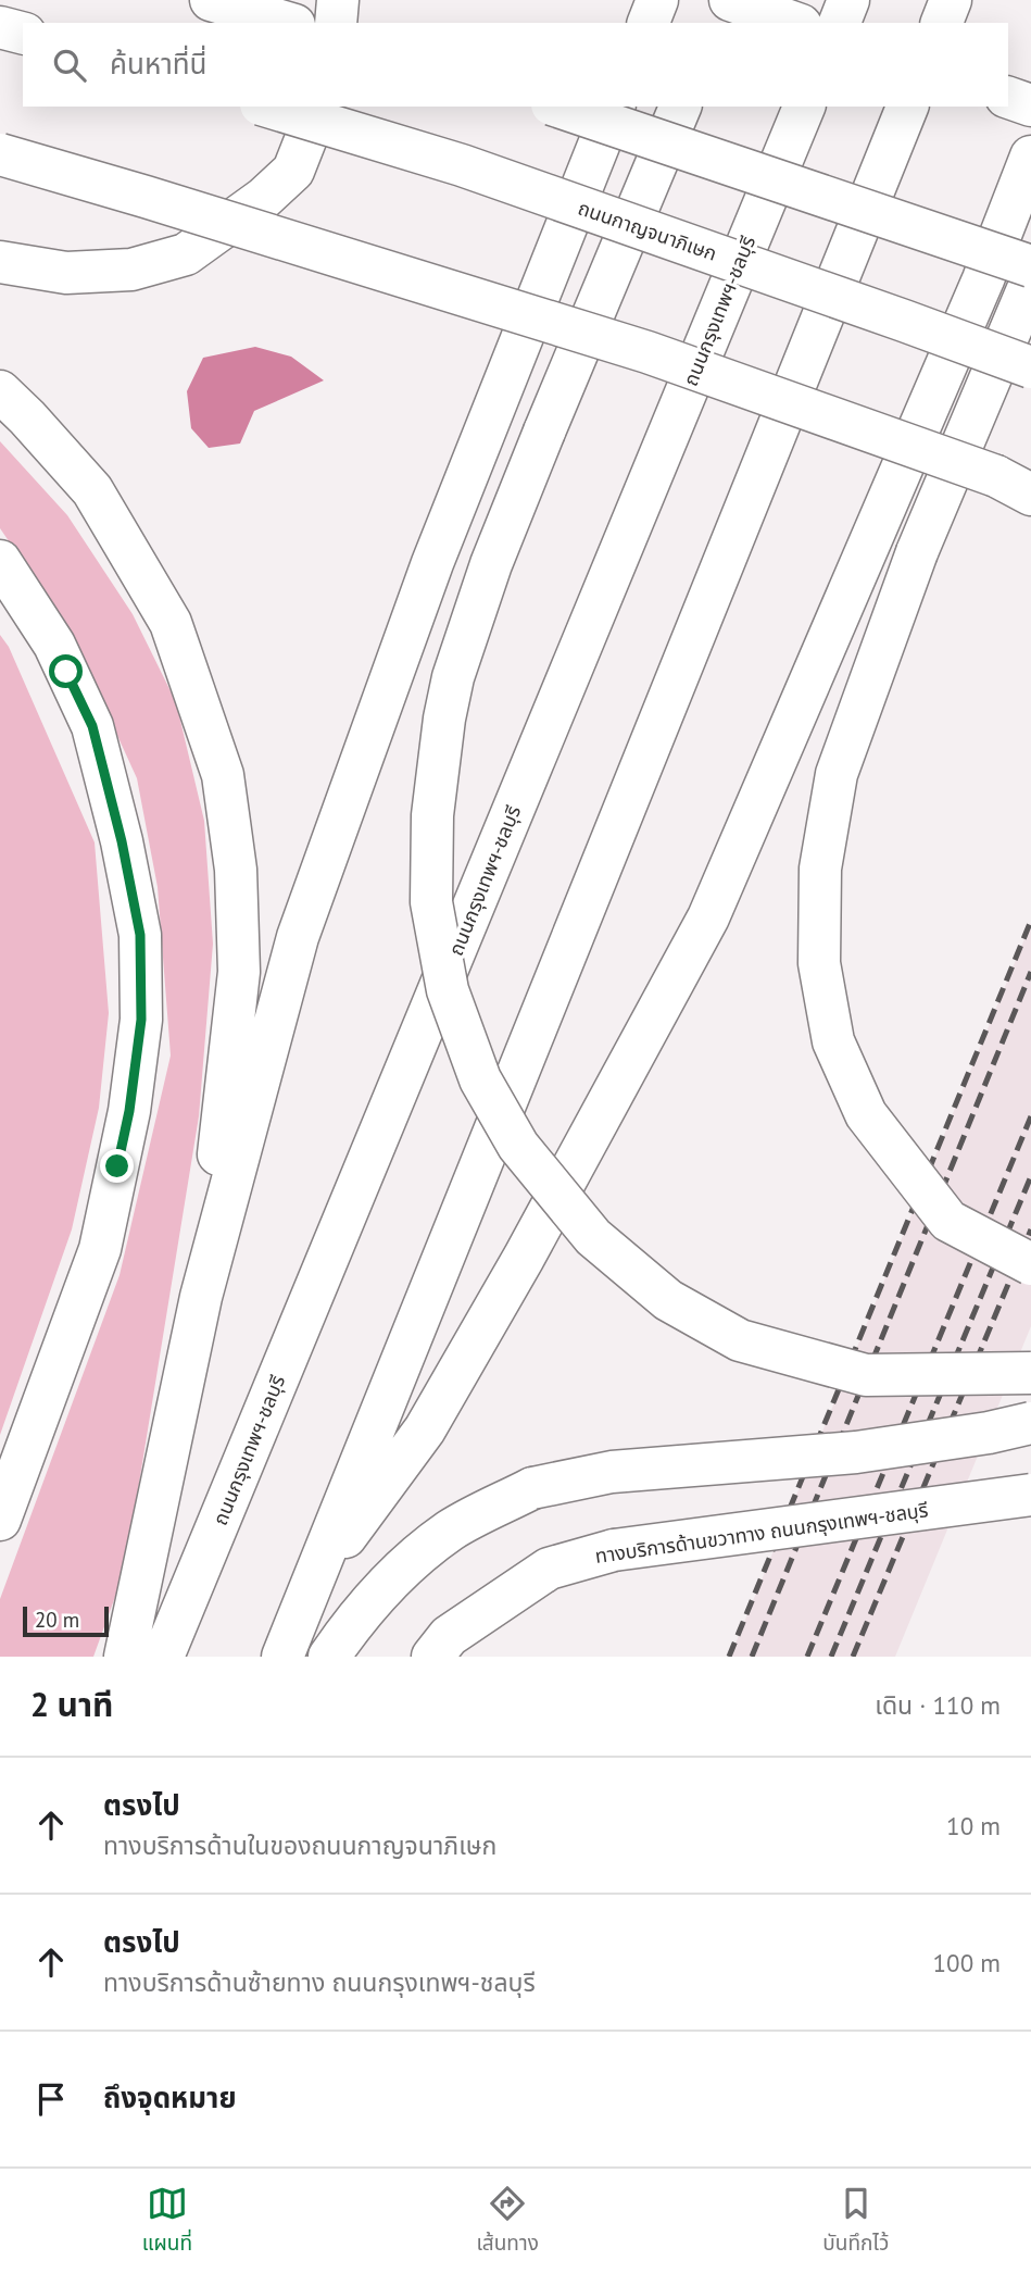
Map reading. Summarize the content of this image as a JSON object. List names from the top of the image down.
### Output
{
  "streets": {
    "main road": ["ถนนกาญจนาภิเษก", "ถนนกรุงเทพฯ-ชลบุรี", "ทางบริการด้านขวาทาง ถนนกรุงเทพฯ-ชลบุรี"]
  },
  "scale_bar": "20 m",
  "page": {
    "search": "ค้นหาที่นี่",
    "scale": "20 m",
    "heading": ["2 นาที", "เดิน · 110 m"],
    "list": [
      ["ตรงไป", "ทางบริการด้านในของถนนกาญจนาภิเษก", "10 m"],
      ["ตรงไป", "ทางบริการด้านซ้ายทาง ถนนกรุงเทพฯ-ชลบุรี", "100 m"],
      "ถึงจุดหมาย"
    ],
    "nav": ["แผนที่", "เส้นทาง", "บันทึกไว้"]
  }
}
